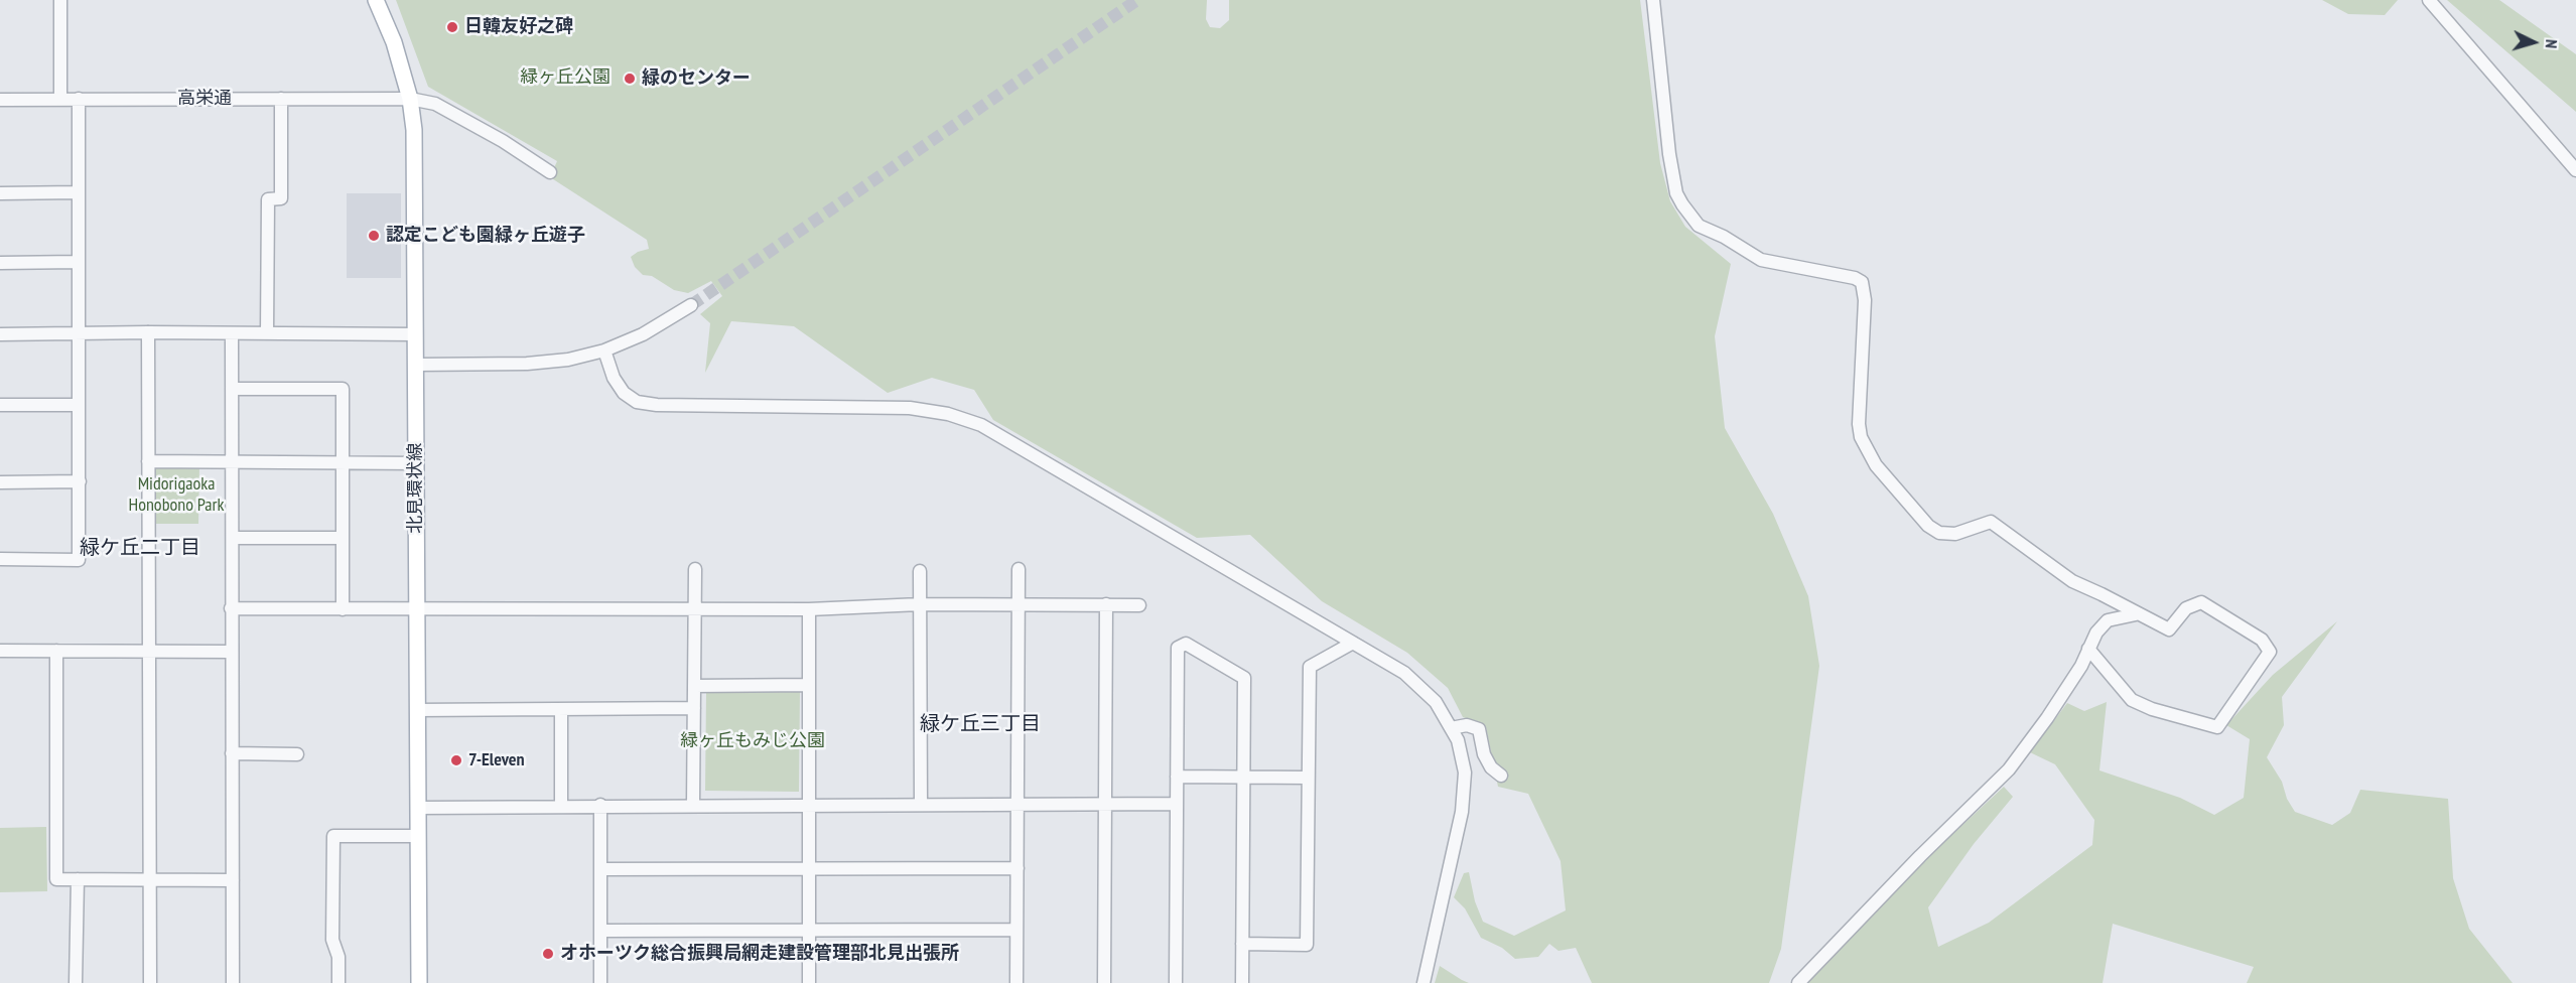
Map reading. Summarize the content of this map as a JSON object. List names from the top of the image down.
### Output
{
  "streets": {
    "main road": ["北見環状線"],
    "street": ["高栄通"]
  },
  "crossings": [
    ["高栄通", "北見環状線"]
  ],
  "districts": ["緑ケ丘二丁目", "緑ケ丘三丁目"],
  "parks": ["緑ヶ丘公園", "Midorigaoka Honobono Park", "緑ヶ丘もみじ公園"],
  "places": [
    "日韓友好之碑",
    "緑のセンター",
    "認定こども園緑ヶ丘遊子",
    "7-Eleven",
    "オホーツク総合振興局網走建設管理部北見出張所"
  ],
  "north": "right"
}
